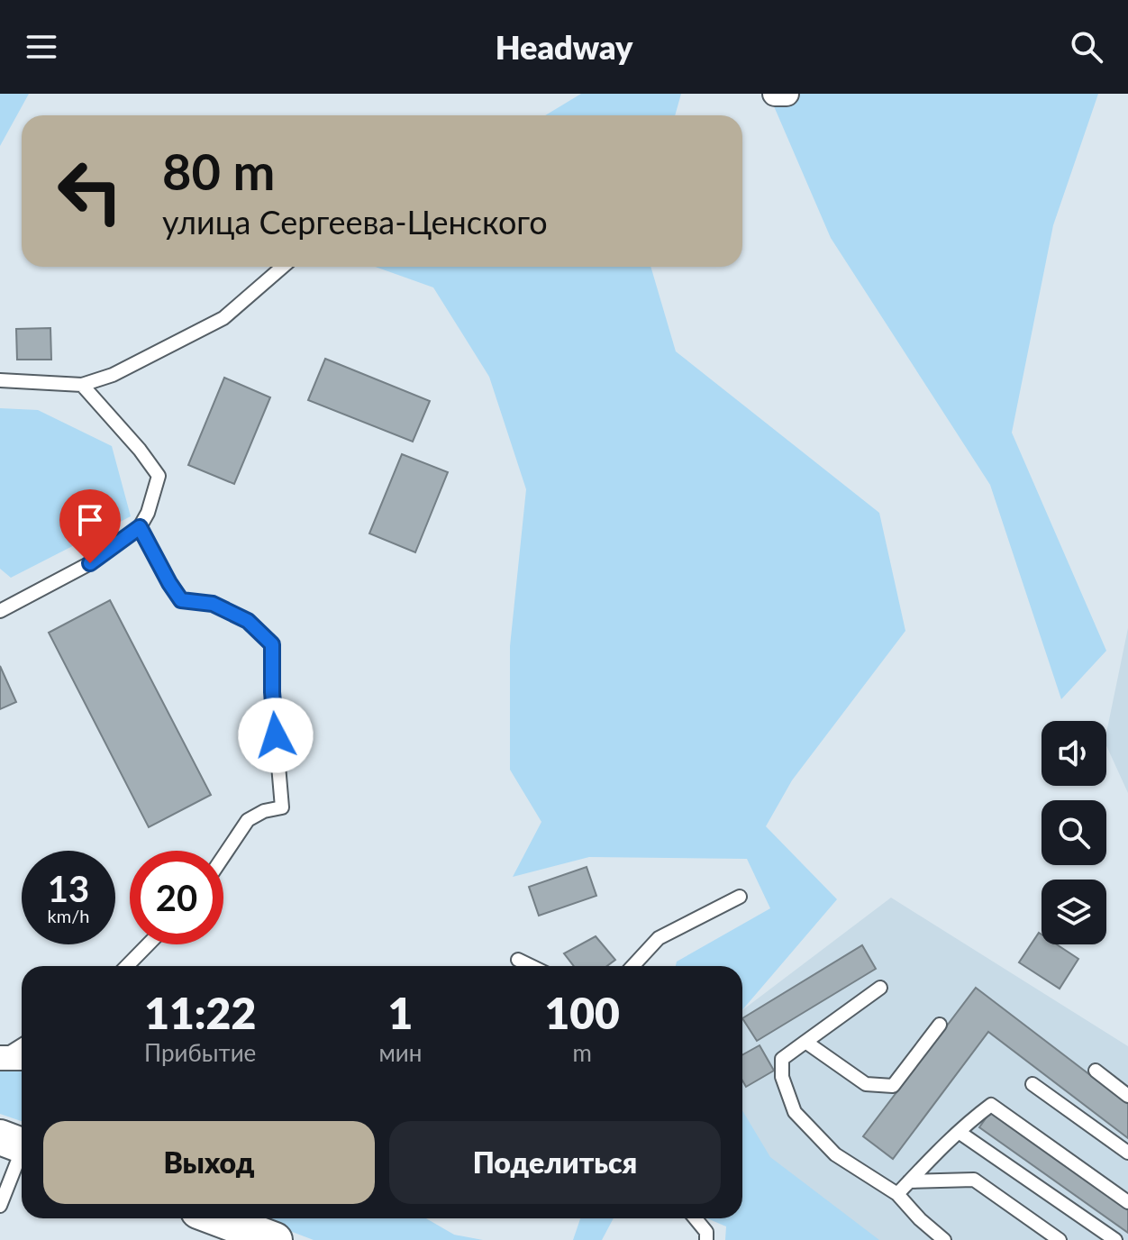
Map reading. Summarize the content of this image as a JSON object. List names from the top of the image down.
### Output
{
  "page": {
    "header": "Headway",
    "turn": ["80 m", "улица Сергеева-Ценского"],
    "speed": "13 km/h",
    "limit": "20",
    "eta": [
      "11:22",
      "Прибытие",
      "1",
      "мин",
      "100",
      "m"
    ],
    "buttons": ["Выход", "Поделиться"]
  }
}
